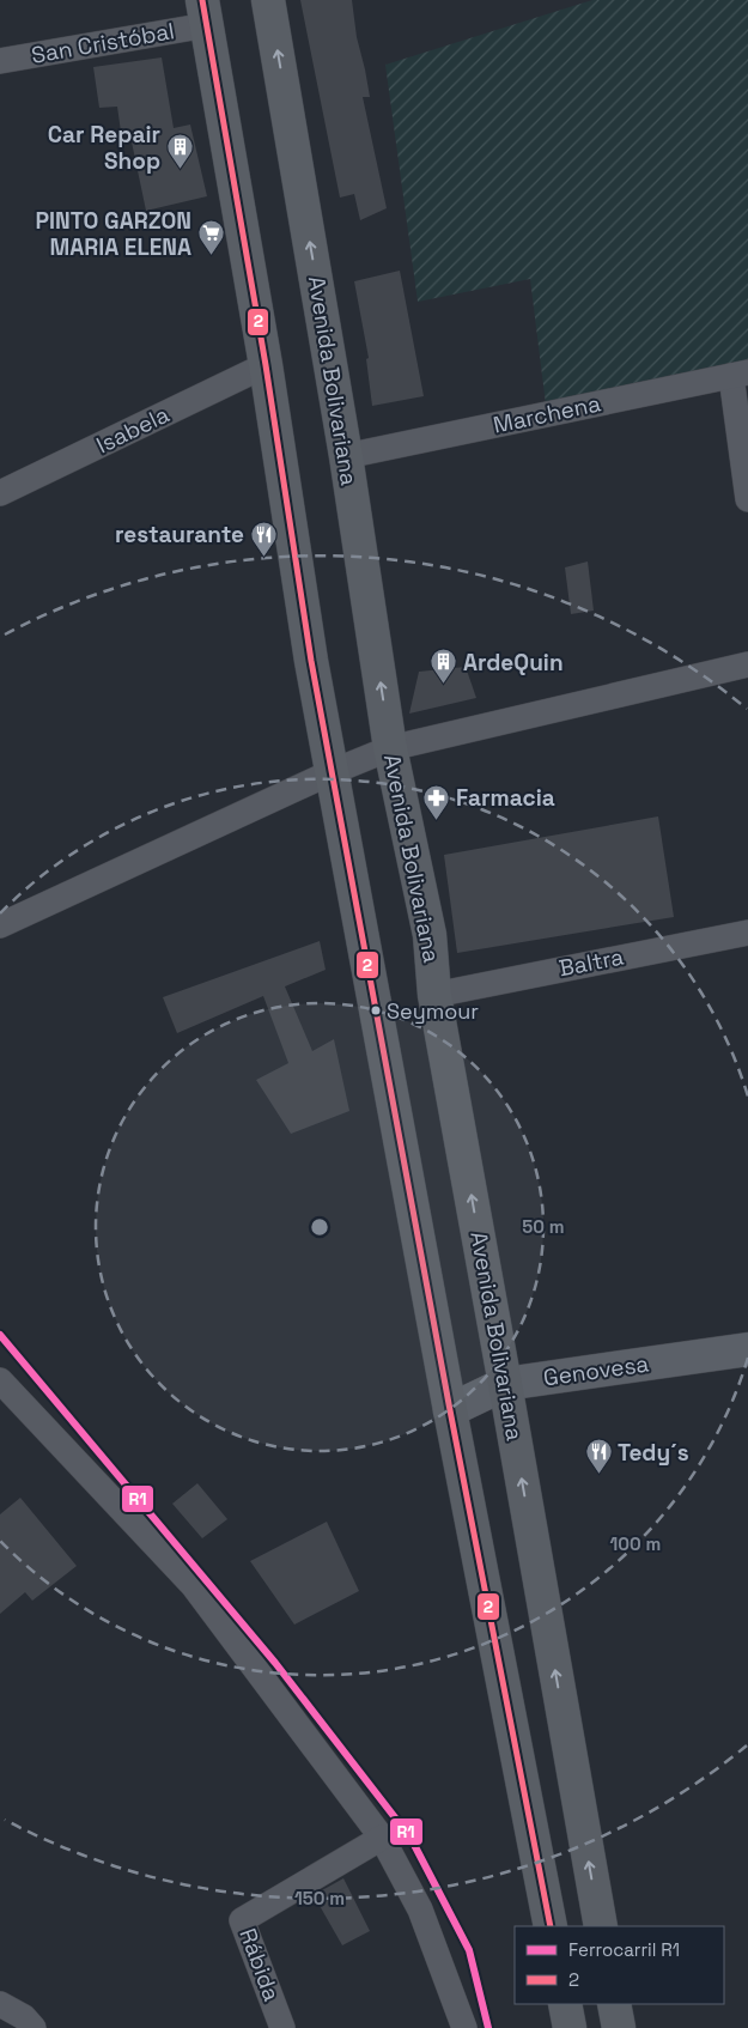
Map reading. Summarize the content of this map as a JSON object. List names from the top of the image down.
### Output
{
  "streets": {
    "main road": ["Avenida Bolivariana"],
    "street": [
      "San Cristóbal",
      "Marchena",
      "Isabela",
      "Baltra",
      "Genovesa",
      "Rábida"
    ]
  },
  "crossings": [
    ["Avenida Bolivariana", "Marchena"],
    ["Avenida Bolivariana", "Baltra"],
    ["Avenida Bolivariana", "Genovesa"]
  ],
  "places": {
    "building": ["Car Repair Shop", "ArdeQuin"],
    "supermarket": ["PINTO GARZON MARIA ELENA"],
    "restaurant": ["restaurante", "Tedy´s"],
    "pharmacy": ["Farmacia"],
    "other": ["Seymour"]
  },
  "lines": ["transit line 2", "rail line R1"],
  "legend": ["Ferrocarril R1", "2"],
  "rings": ["50 m", "100 m", "150 m"]
}
